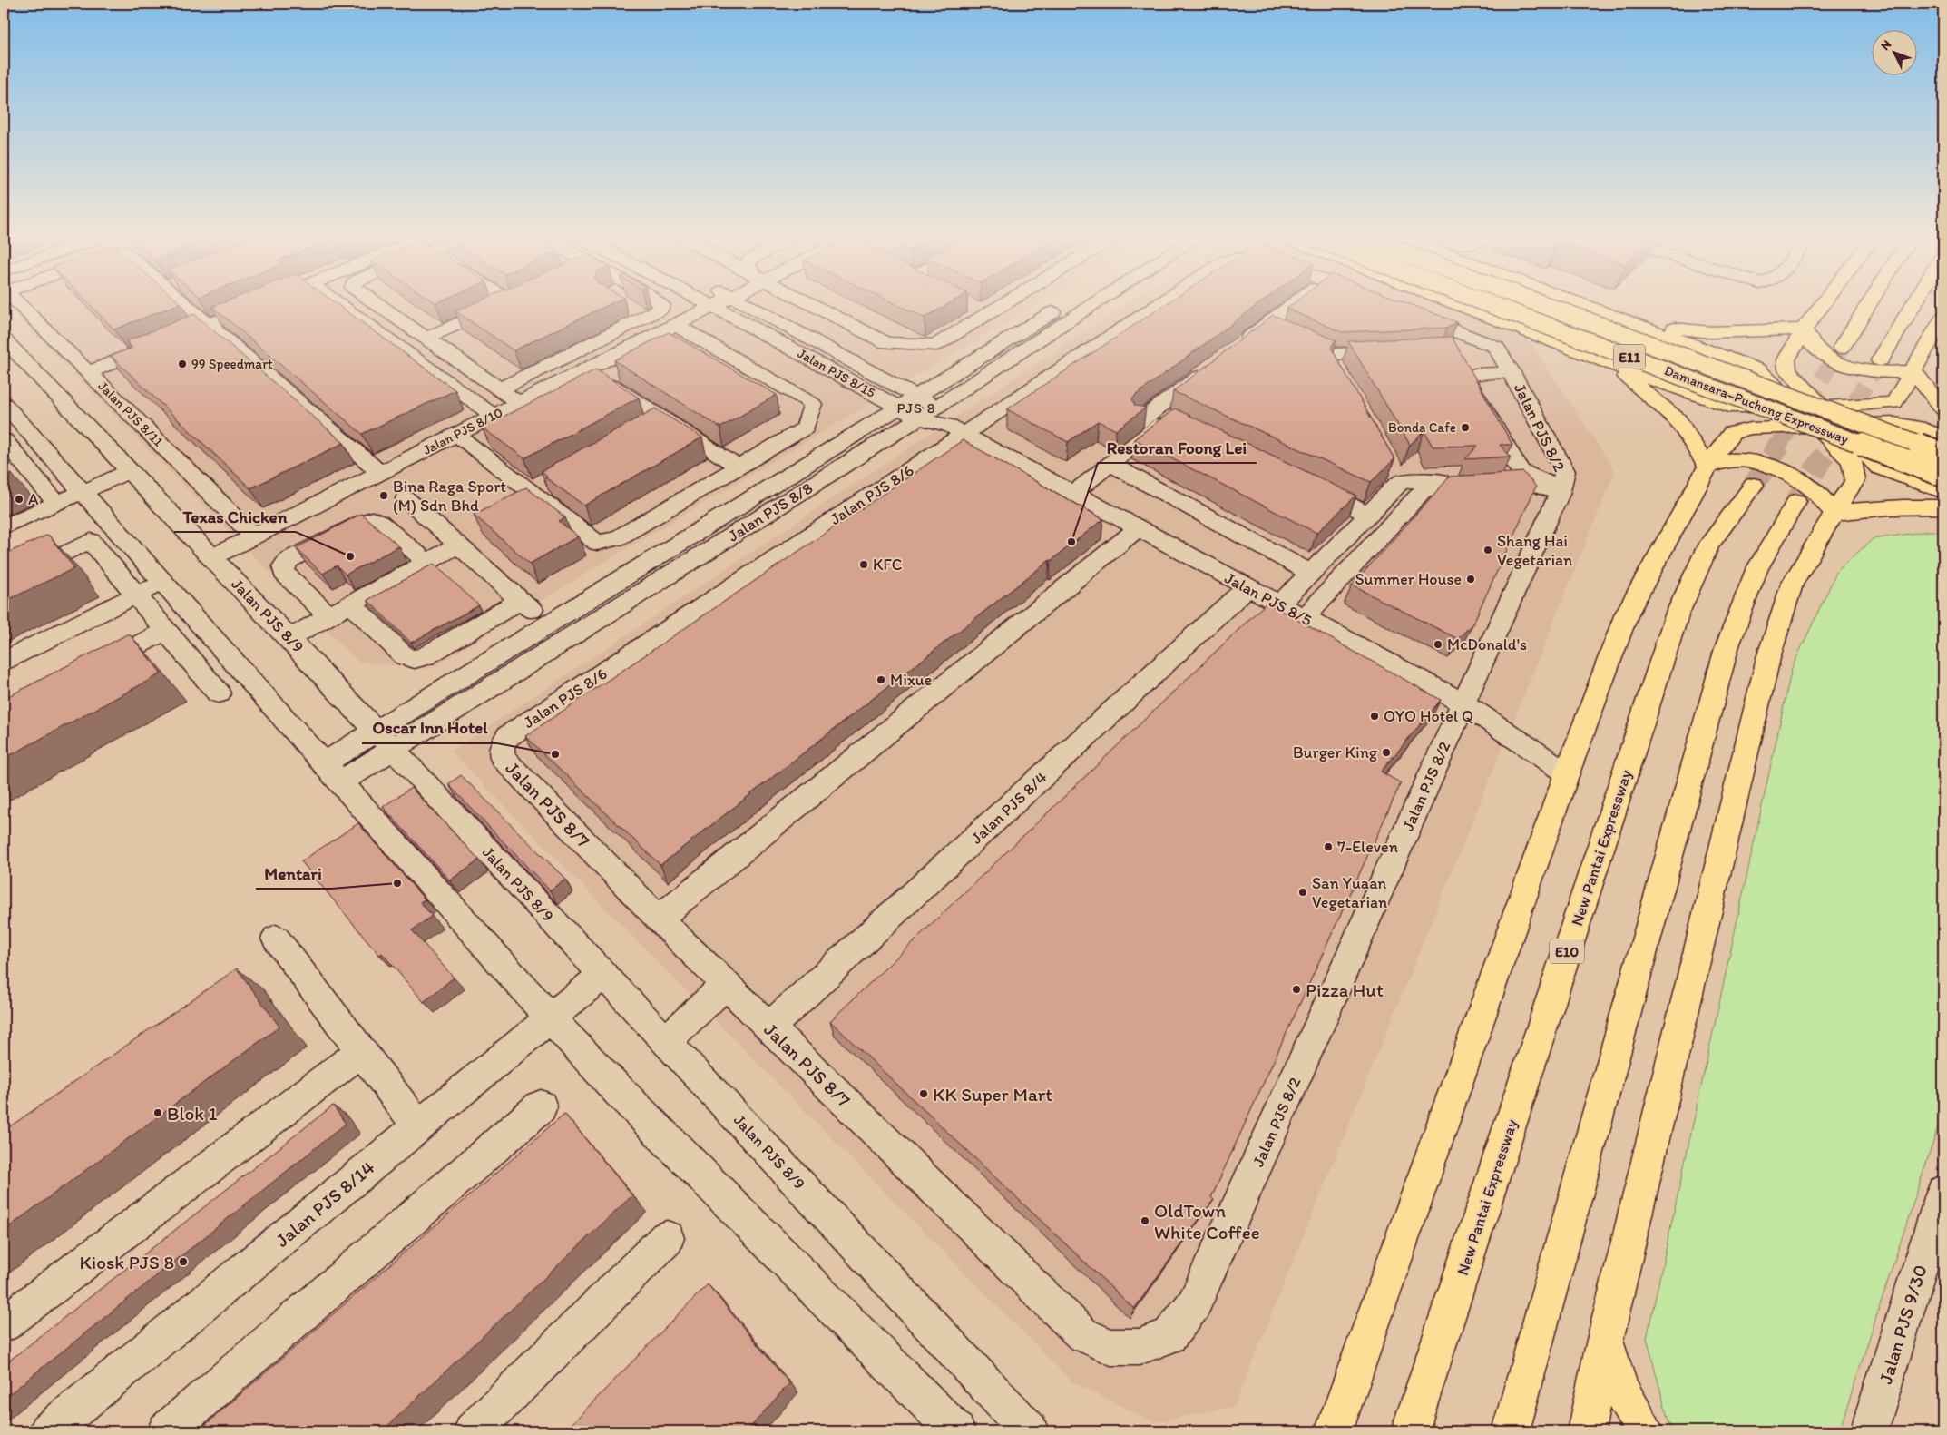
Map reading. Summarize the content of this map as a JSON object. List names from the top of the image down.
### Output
{
  "streets": {
    "main road": [
      "E11",
      "Damansara–Puchong Expressway",
      "New Pantai Expressway",
      "E10"
    ],
    "street": [
      "Jalan PJS 8/15",
      "Jalan PJS 8/11",
      "Jalan PJS 8/2",
      "Jalan PJS 8/10",
      "Jalan PJS 8/6",
      "Jalan PJS 8/8",
      "Jalan PJS 8/5",
      "Jalan PJS 8/9",
      "Jalan PJS 8/7",
      "Jalan PJS 8/4",
      "Jalan PJS 8/14",
      "Jalan PJS 9/30"
    ]
  },
  "crossings": [
    ["Jalan PJS 8/15", "Jalan PJS 8/10"],
    ["Jalan PJS 8/15", "Jalan PJS 8/6"],
    ["Jalan PJS 8/15", "Jalan PJS 8/8"],
    ["Jalan PJS 8/15", "Jalan PJS 8/5"],
    ["Jalan PJS 8/11", "Jalan PJS 8/10"],
    ["Jalan PJS 8/2", "Jalan PJS 8/5"],
    ["Jalan PJS 8/2", "Jalan PJS 8/7"],
    ["Jalan PJS 8/10", "Jalan PJS 8/9"],
    ["Jalan PJS 8/6", "Jalan PJS 8/5"],
    ["Jalan PJS 8/6", "Jalan PJS 8/7"],
    ["Jalan PJS 8/8", "Jalan PJS 8/9"],
    ["Jalan PJS 8/5", "Jalan PJS 8/4"],
    ["Jalan PJS 8/9", "Jalan PJS 8/14"],
    ["Jalan PJS 8/7", "Jalan PJS 8/4"]
  ],
  "districts": ["PJS 8"],
  "places": [
    "99 Speedmart",
    "Bonda Cafe",
    "Bina Raga Sport (M) Sdn Bhd",
    "A",
    "Restoran Foong Lei",
    "Shang Hai Vegetarian",
    "Texas Chicken",
    "KFC",
    "Summer House",
    "McDonald's",
    "Mixue",
    "OYO Hotel Q",
    "Burger King",
    "Oscar Inn Hotel",
    "7-Eleven",
    "Mentari",
    "San Yuaan Vegetarian",
    "Pizza Hut",
    "KK Super Mart",
    "Blok 1",
    "OldTown White Coffee",
    "Kiosk PJS 8"
  ],
  "north": "top left"
}
